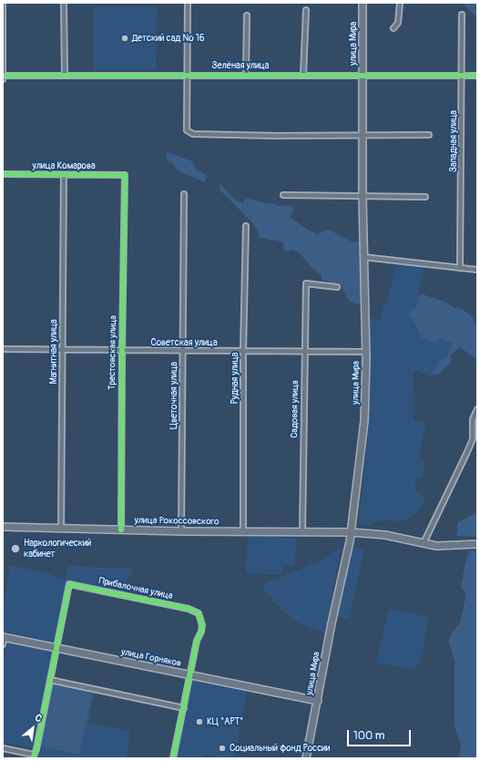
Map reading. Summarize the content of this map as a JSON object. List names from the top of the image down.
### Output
{
  "streets": {
    "main road": ["улица Мира", "улица Рокоссовского", "улица Горняков"],
    "street": [
      "Зелёная улица",
      "Западная улица",
      "улица Комарова",
      "Советская улица",
      "Магнитная улица",
      "Трестовская улица",
      "Рудная улица",
      "Цветочная улица",
      "Садовая улица",
      "Прибалочная улица"
    ]
  },
  "crossings": [
    ["улица Мира", "Зелёная улица"],
    ["улица Мира", "Советская улица"],
    ["улица Мира", "улица Рокоссовского"],
    ["улица Мира", "улица Горняков"],
    ["Зелёная улица", "Западная улица"],
    ["улица Комарова", "Магнитная улица"],
    ["улица Комарова", "Трестовская улица"],
    ["Советская улица", "Магнитная улица"],
    ["Советская улица", "Трестовская улица"],
    ["Советская улица", "Рудная улица"],
    ["Советская улица", "Цветочная улица"],
    ["Советская улица", "Садовая улица"],
    ["Магнитная улица", "улица Рокоссовского"],
    ["Трестовская улица", "улица Рокоссовского"],
    ["Рудная улица", "улица Рокоссовского"],
    ["Цветочная улица", "улица Рокоссовского"],
    ["Садовая улица", "улица Рокоссовского"],
    ["Прибалочная улица", "улица Горняков"]
  ],
  "places": [
    "Детский сад № 16",
    "Наркологический кабинет",
    "КЦ \"АРТ\"",
    "Социальный фонд России"
  ],
  "scale_bar": "100 m",
  "north": "top right"
}
